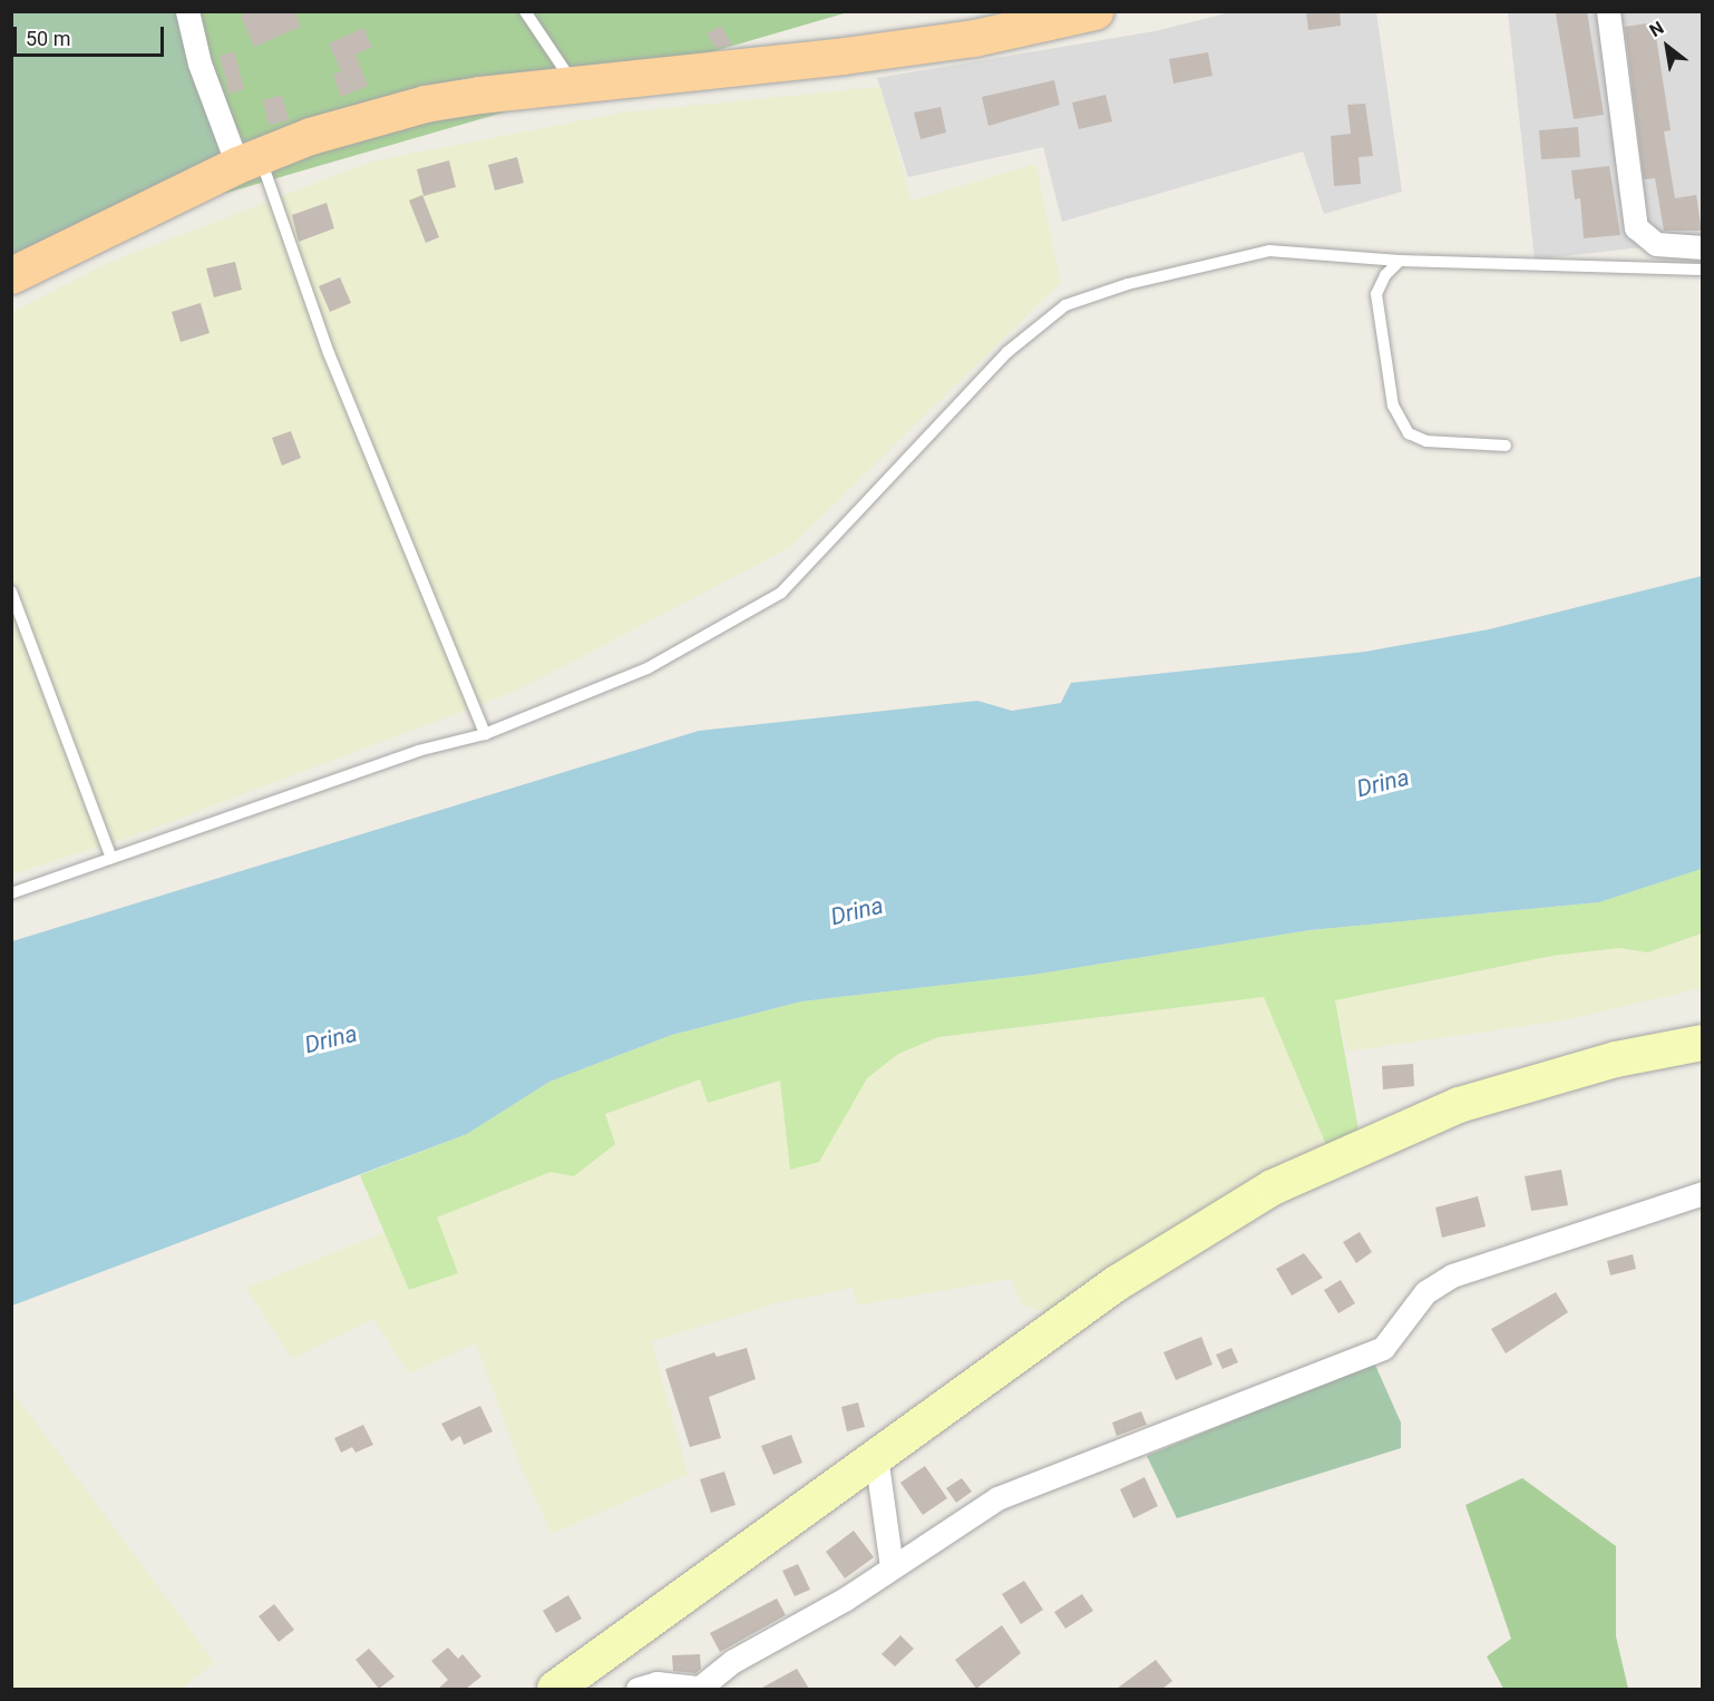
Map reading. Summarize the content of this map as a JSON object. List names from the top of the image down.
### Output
{
  "water": ["Drina"],
  "scale_bar": "50 m",
  "north": "top left"
}
